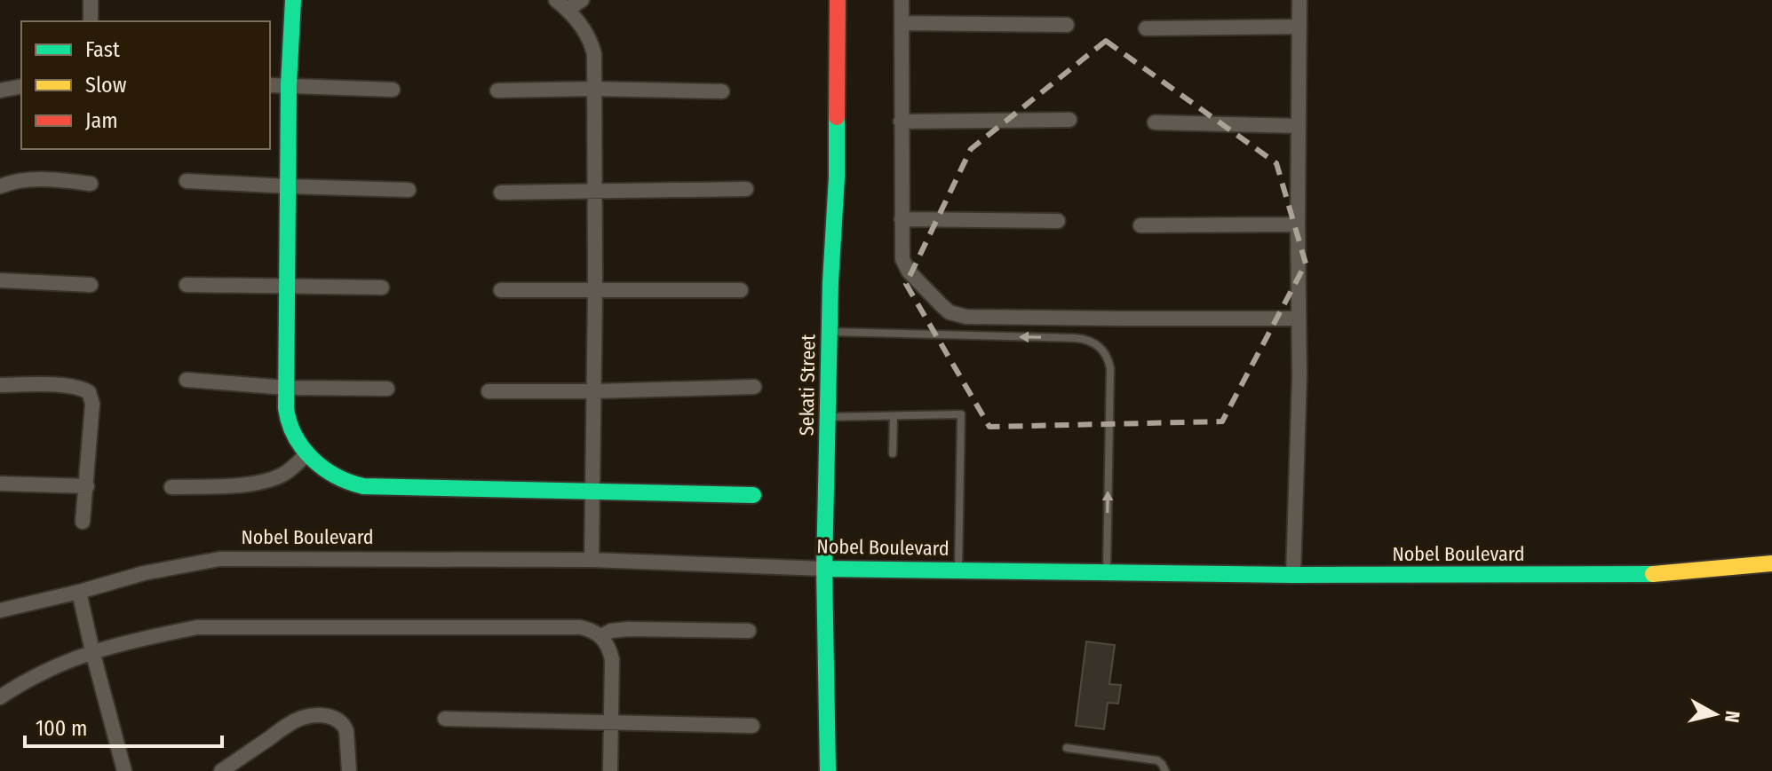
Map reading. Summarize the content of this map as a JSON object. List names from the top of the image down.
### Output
{
  "streets": {
    "street": ["Sekati Street", "Nobel Boulevard"]
  },
  "crossings": [
    ["Sekati Street", "Nobel Boulevard"]
  ],
  "legend": ["Fast", "Slow", "Jam"],
  "scale_bar": "100 m",
  "north": "right"
}
